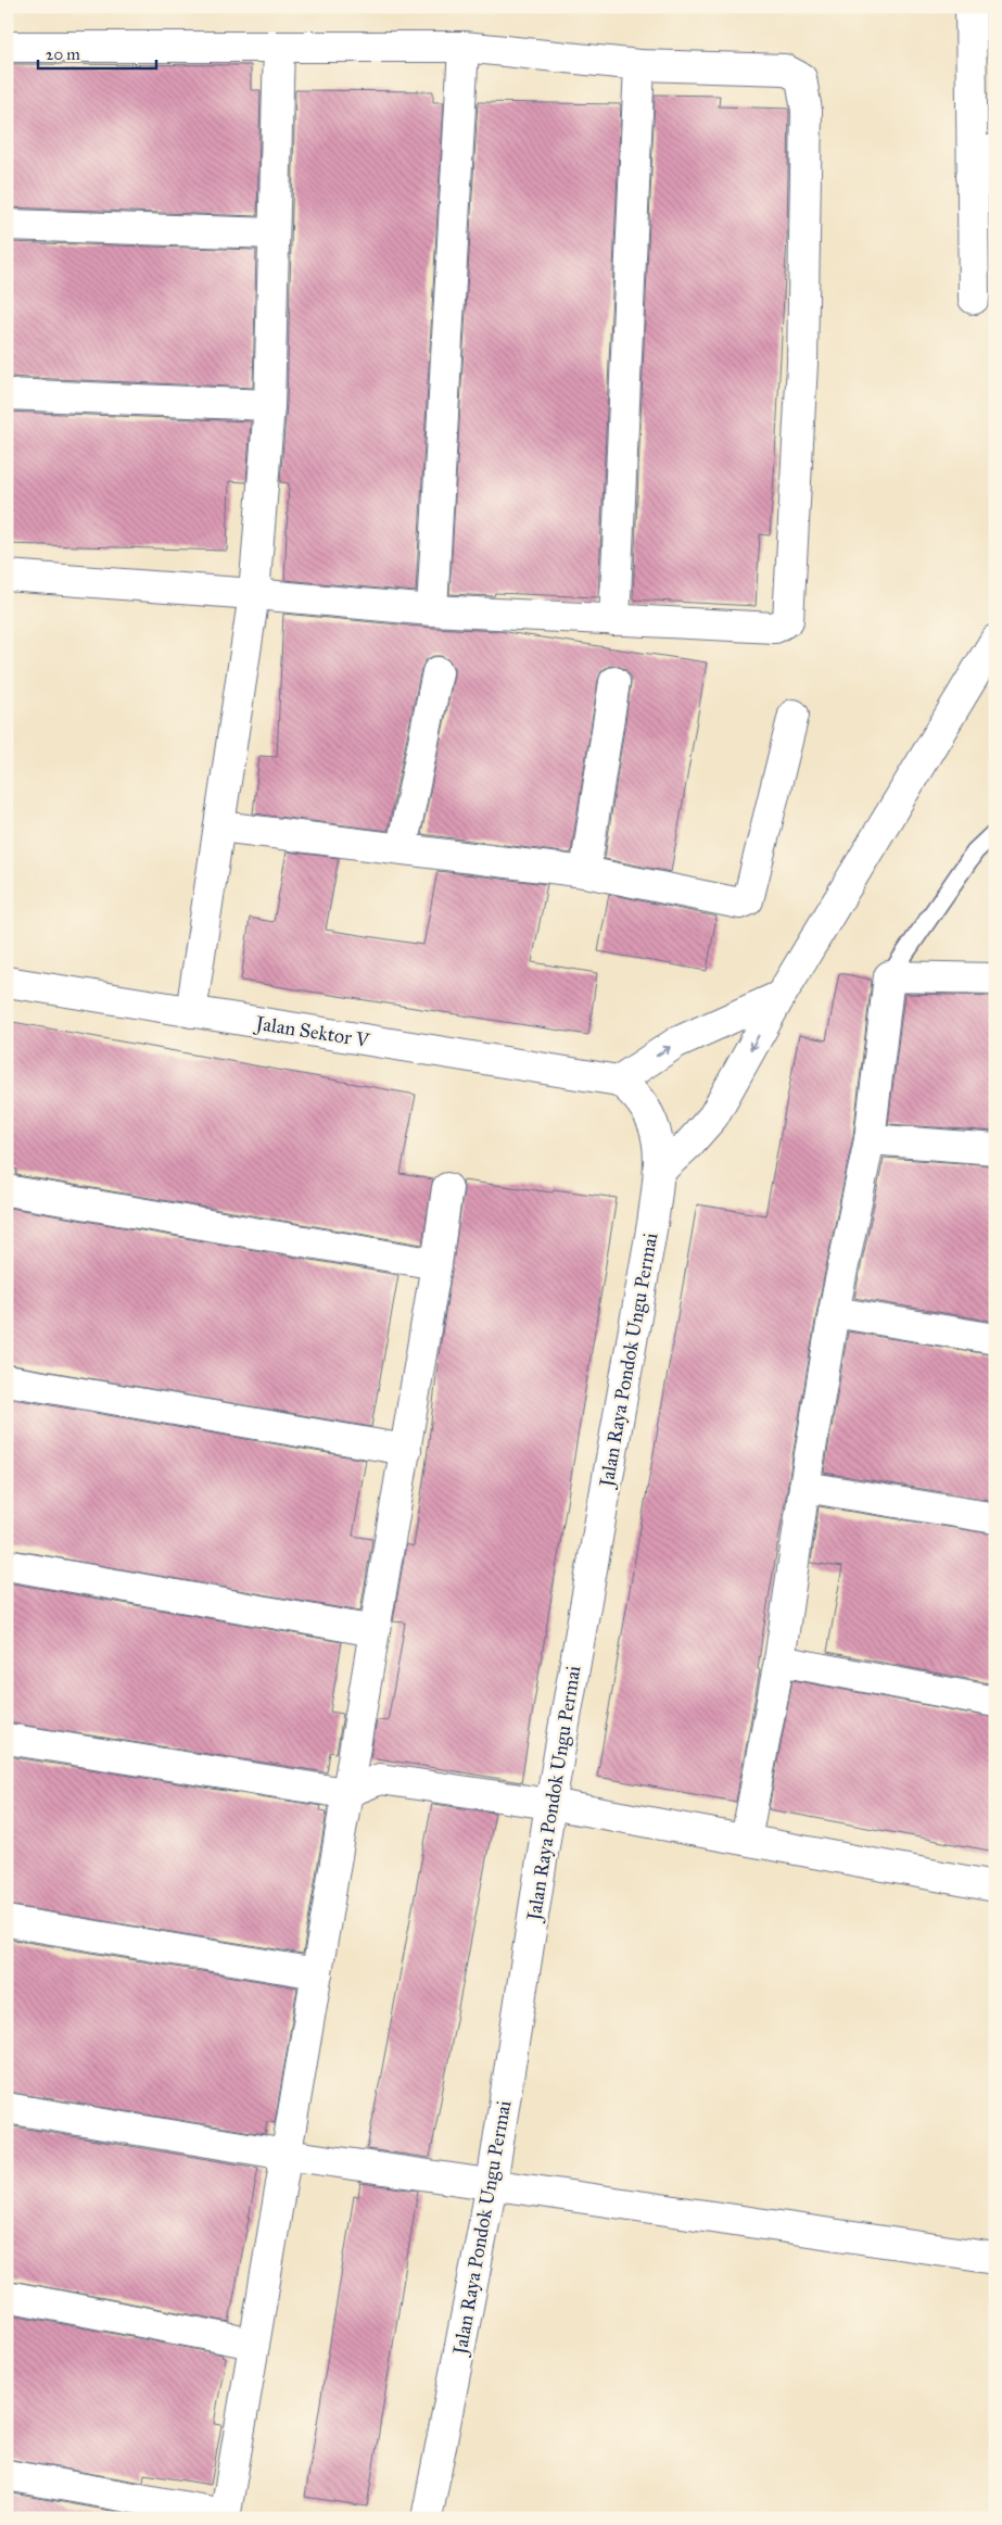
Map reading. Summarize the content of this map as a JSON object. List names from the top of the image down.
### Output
{
  "streets": {
    "street": ["Jalan Sektor V", "Jalan Raya Pondok Ungu Permai"]
  },
  "crossings": [
    ["Jalan Sektor V", "Jalan Raya Pondok Ungu Permai"]
  ],
  "scale_bar": "20 m"
}
